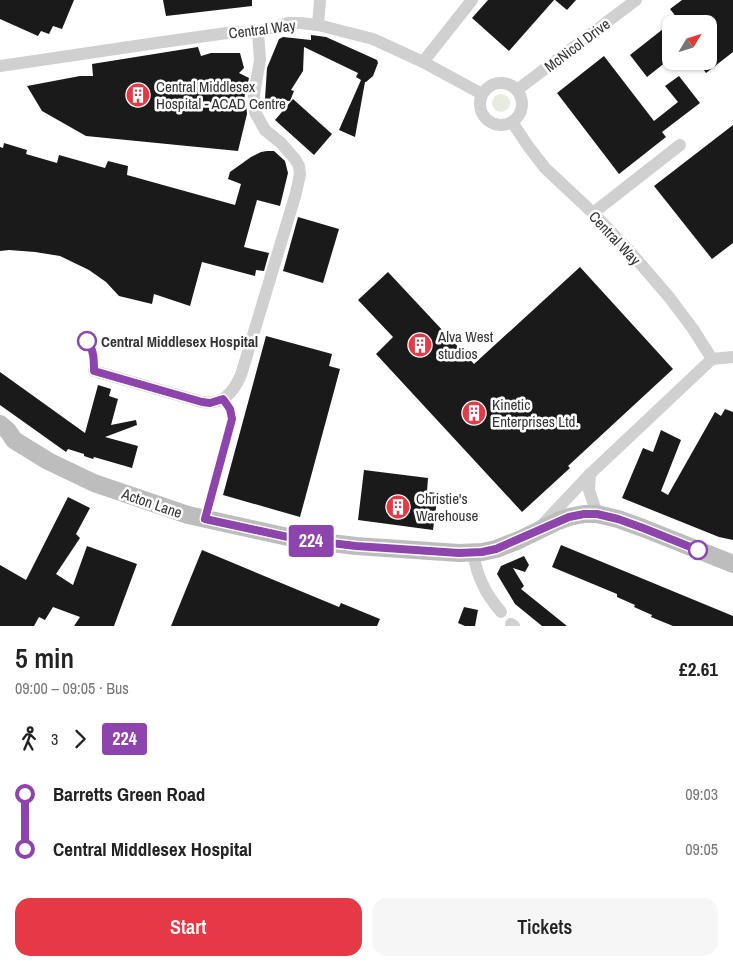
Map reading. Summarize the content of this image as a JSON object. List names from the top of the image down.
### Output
{
  "streets": {
    "main road": ["Acton Lane"],
    "street": ["Central Way", "McNicol Drive"]
  },
  "crossings": [
    ["Central Way", "McNicol Drive"]
  ],
  "places": {
    "building": [
      "Central Middlesex Hospital - ACAD Centre",
      "Alva West studios",
      "Kinetic Enterprises Ltd.",
      "Christie's Warehouse"
    ],
    "other": ["Central Middlesex Hospital"]
  },
  "lines": ["bus line 224"],
  "north": "top right",
  "page": {
    "on_map": "224",
    "heading": ["5 min", "09:00 – 09:05 · Bus", "£2.61"],
    "legs": ["3", "224"],
    "list": [
      {
        "name": "Barretts Green Road",
        "value": "09:03"
      },
      {
        "name": "Central Middlesex Hospital",
        "value": "09:05"
      }
    ],
    "buttons": ["Start", "Tickets"]
  }
}
